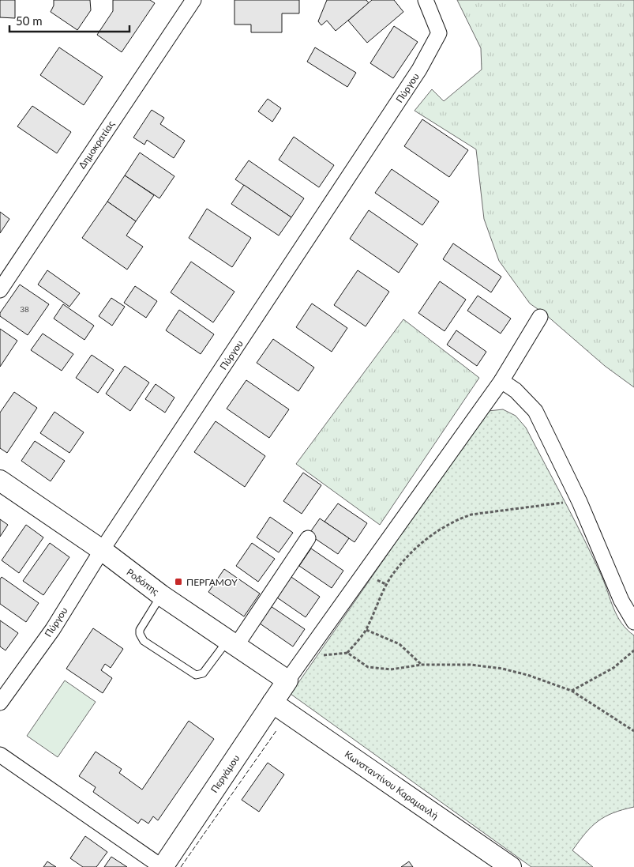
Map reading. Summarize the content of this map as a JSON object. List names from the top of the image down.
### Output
{
  "streets": {
    "street": [
      "Πύργου",
      "Δημοκρατίας",
      "Ροδόπης",
      "Περγάμου",
      "Κωνσταντίνου Καραμανλή"
    ]
  },
  "crossings": [
    ["Πύργου", "Ροδόπης"],
    ["Ροδόπης", "Περγάμου"],
    ["Περγάμου", "Κωνσταντίνου Καραμανλή"]
  ],
  "places": {
    "transit": ["ΠΕΡΓΑΜΟΥ"]
  },
  "house_numbers": ["38"],
  "scale_bar": "50 m"
}
